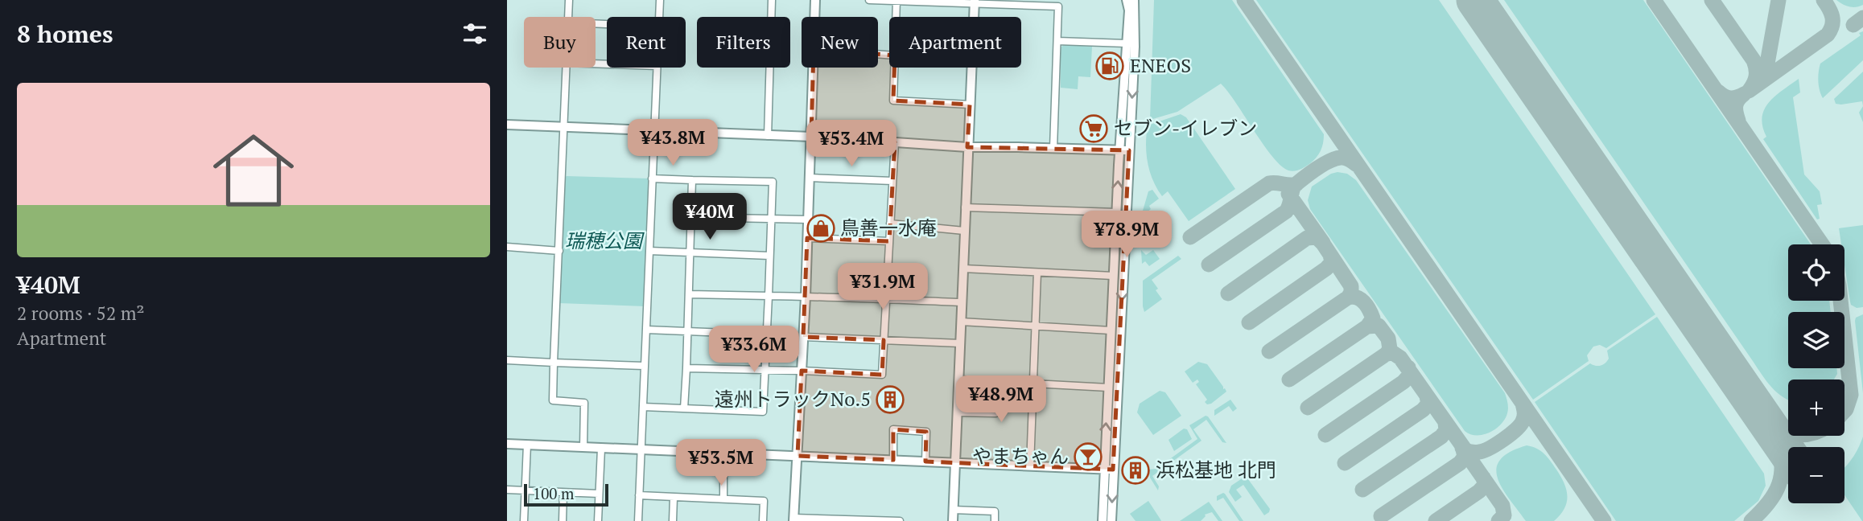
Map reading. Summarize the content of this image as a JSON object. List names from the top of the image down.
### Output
{
  "parks": ["瑞穂公園"],
  "places": {
    "fuel station": ["ENEOS"],
    "supermarket": ["セブン-イレブン"],
    "shop": ["鳥善一水庵"],
    "building": ["遠州トラックNo.5", "浜松基地 北門"],
    "bar": ["やまちゃん"]
  },
  "scale_bar": "100 m",
  "page": {
    "heading": "8 homes",
    "chip": [
      "Buy",
      "Rent",
      "Filters",
      "New",
      "Apartment"
    ],
    "list": [
      {
        "name": "¥40M",
        "note": "2 rooms · 52 m² · Apartment"
      }
    ],
    "price": [
      "¥43.8M",
      "¥53.4M",
      "¥40M",
      "¥78.9M",
      "¥31.9M",
      "¥33.6M",
      "¥48.9M",
      "¥53.5M"
    ],
    "map_buttons": ["+", "−"],
    "scale": "100 m"
  }
}
